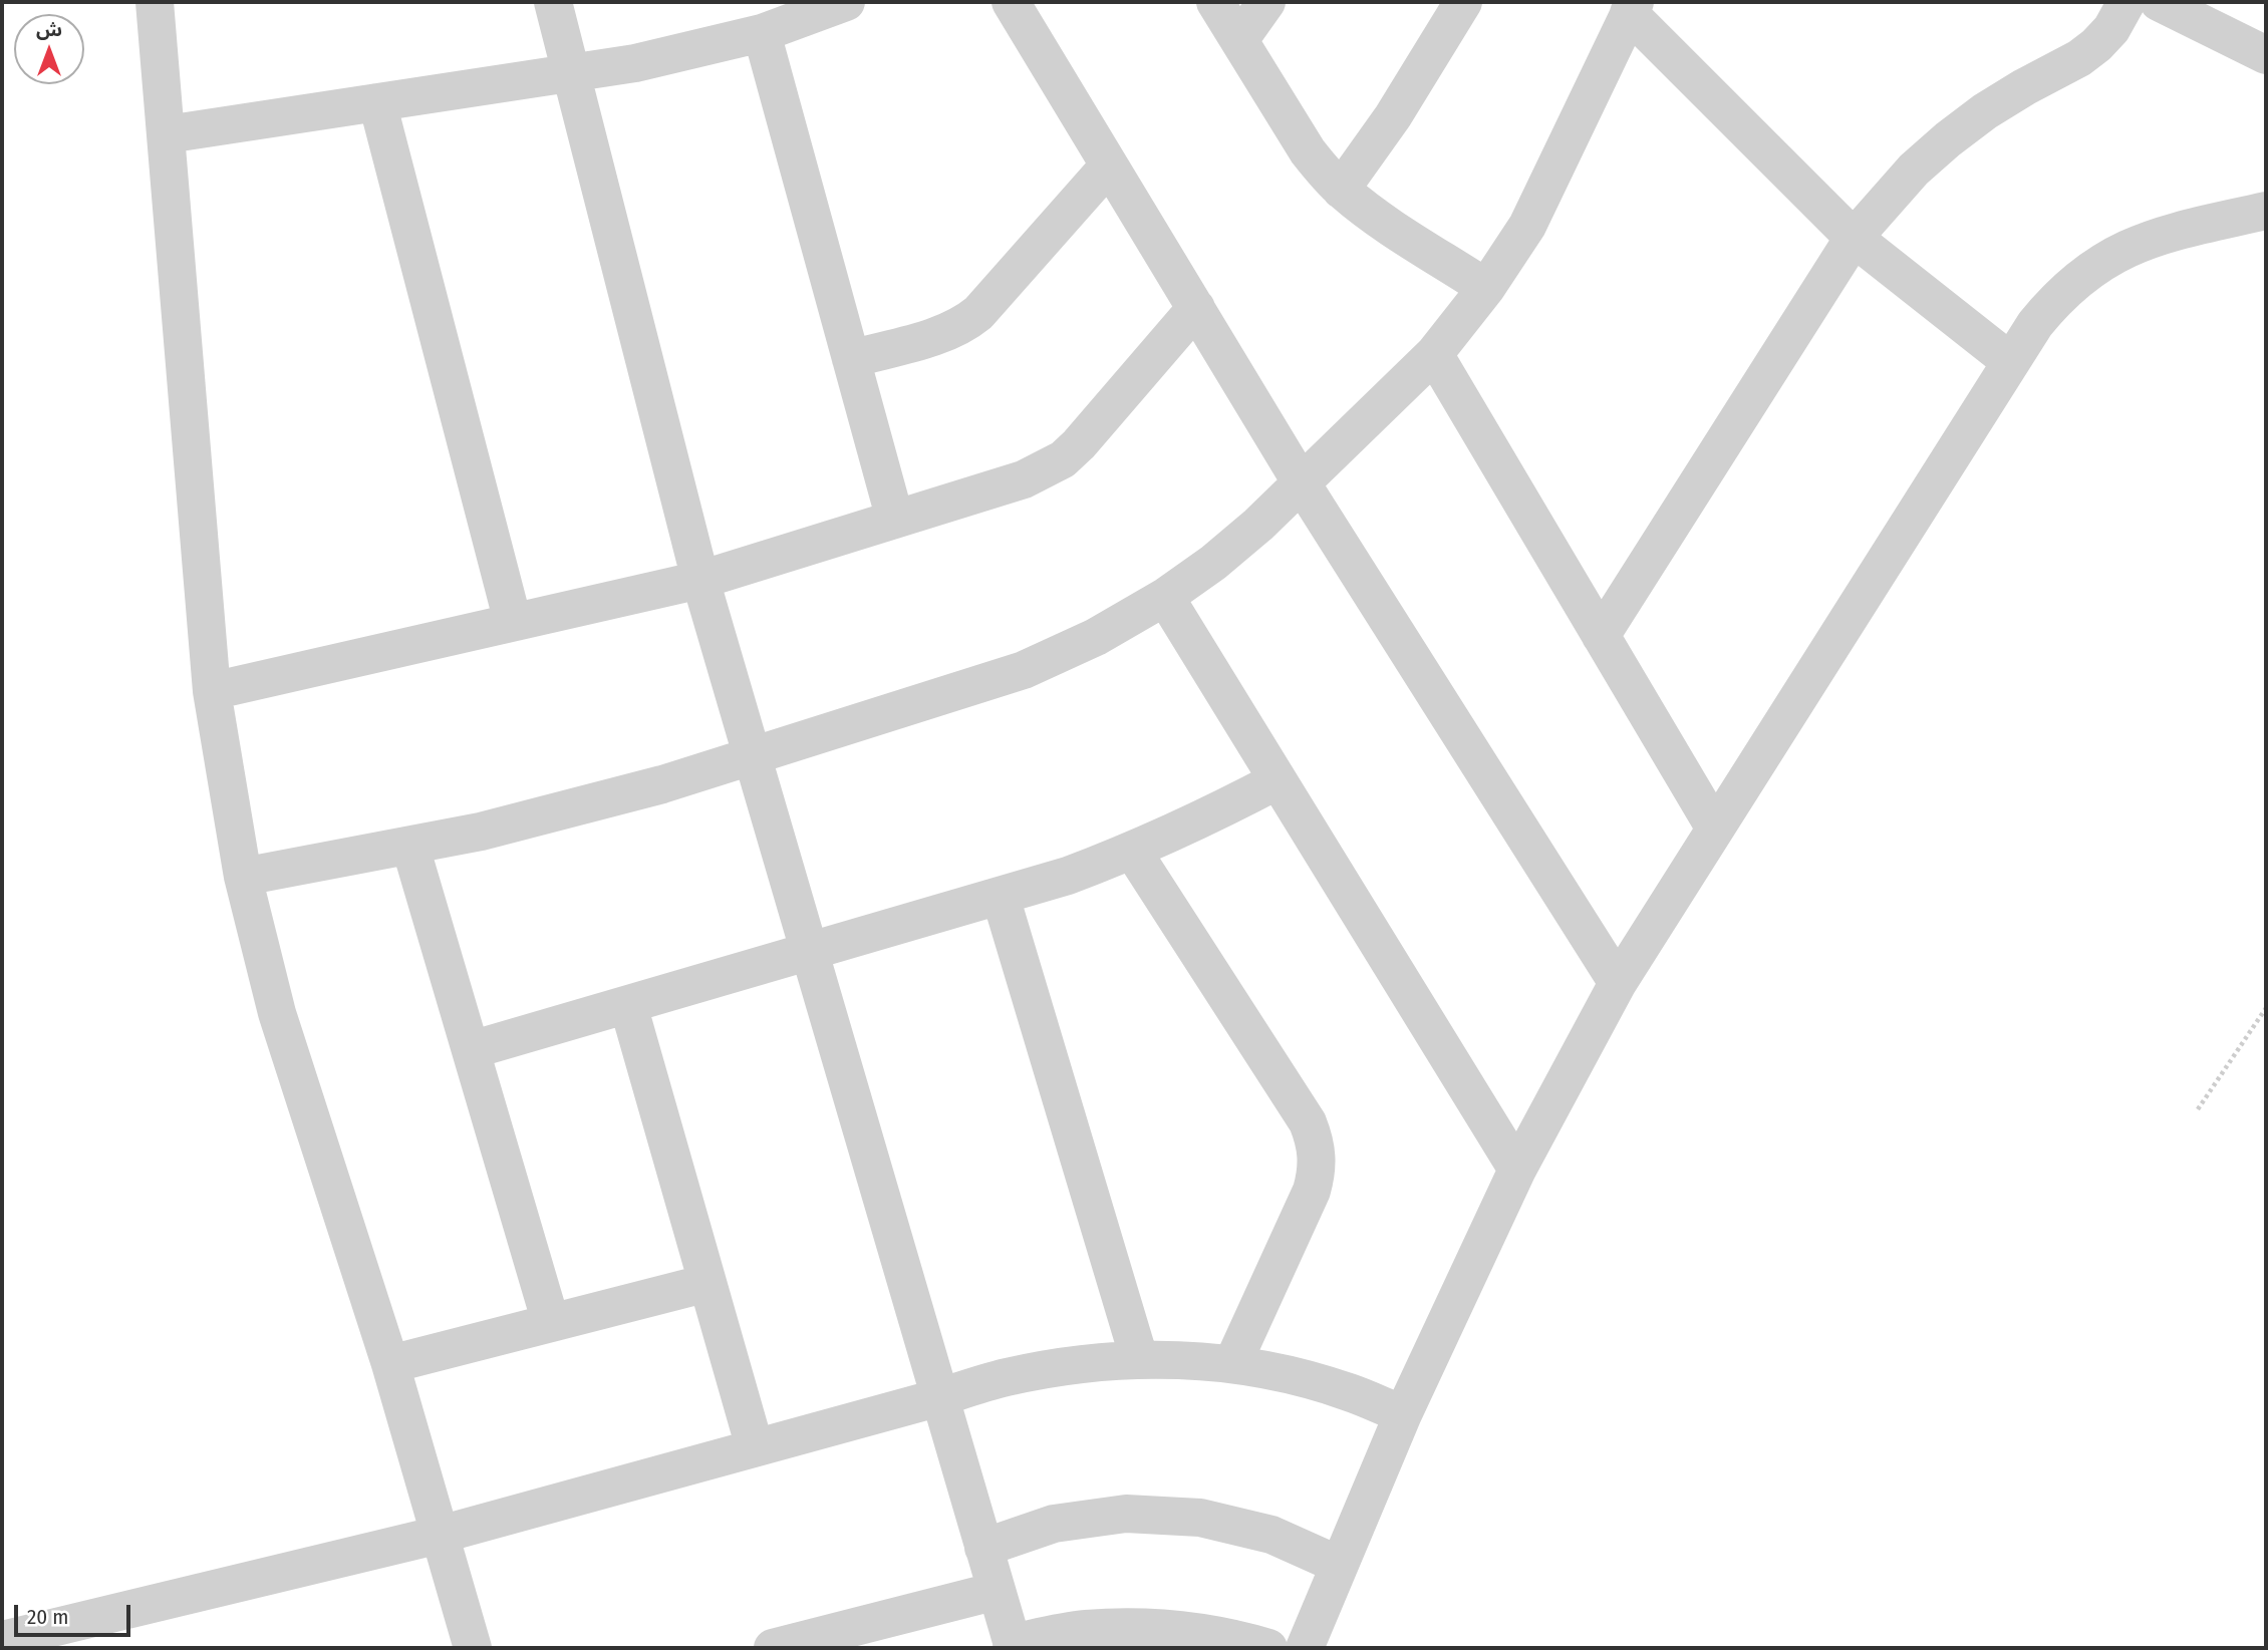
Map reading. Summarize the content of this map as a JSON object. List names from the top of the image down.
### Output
{
  "scale_bar": "20 m",
  "north": "top"
}
